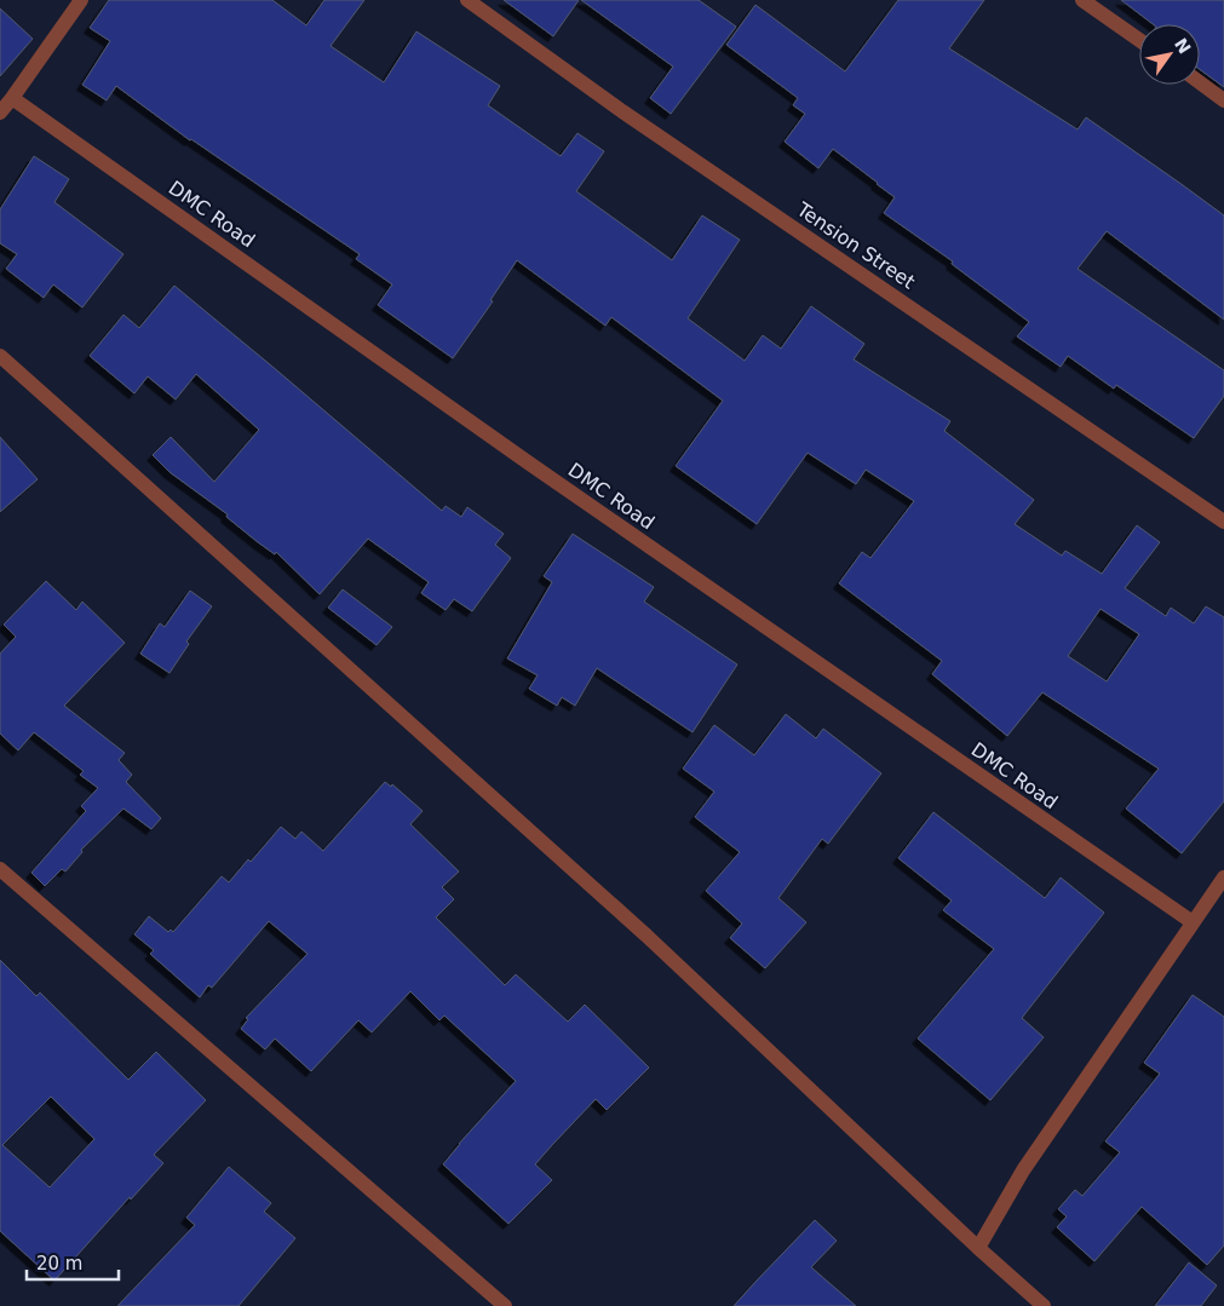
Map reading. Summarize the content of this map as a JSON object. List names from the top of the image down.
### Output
{
  "streets": {
    "street": ["DMC Road", "Tension Street"]
  },
  "scale_bar": "20 m",
  "north": "top right"
}
